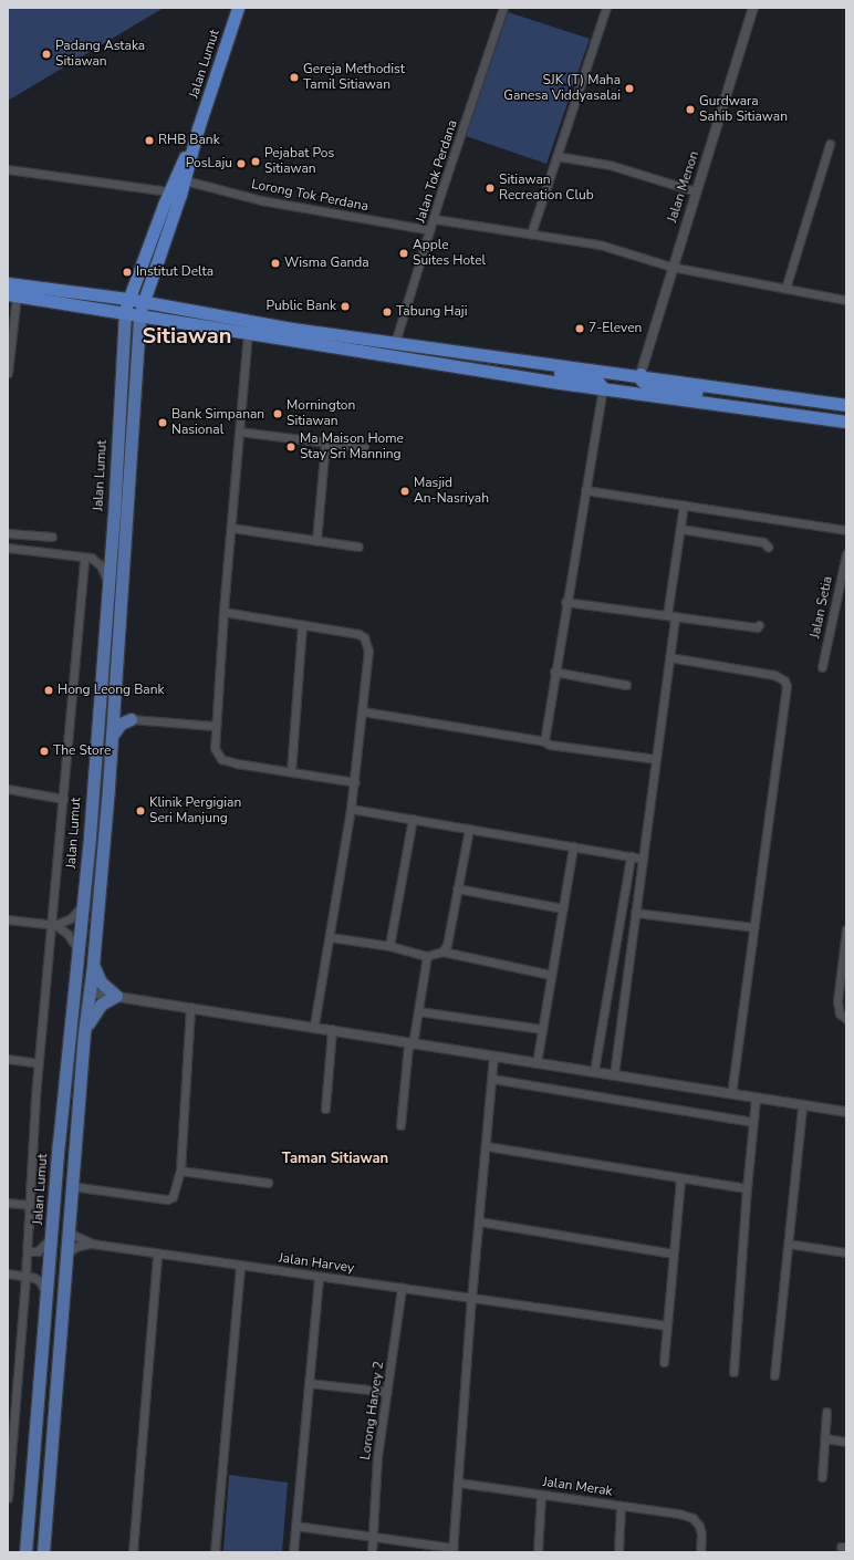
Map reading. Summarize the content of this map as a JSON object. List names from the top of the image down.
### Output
{
  "streets": {
    "highway": ["Jalan Lumut"],
    "street": [
      "Jalan Tok Perdana",
      "Jalan Menon",
      "Lorong Tok Perdana",
      "Jalan Setia",
      "Jalan Harvey",
      "Lorong Harvey 2",
      "Jalan Merak"
    ]
  },
  "crossings": [
    ["Jalan Lumut", "Lorong Tok Perdana"],
    ["Jalan Tok Perdana", "Lorong Tok Perdana"],
    ["Jalan Harvey", "Lorong Harvey 2"]
  ],
  "districts": ["Sitiawan", "Taman Sitiawan"],
  "places": [
    "Padang Astaka Sitiawan",
    "Gereja Methodist Tamil Sitiawan",
    "SJK (T) Maha Ganesa Viddyasalai",
    "Gurdwara Sahib Sitiawan",
    "RHB Bank",
    "Pejabat Pos Sitiawan",
    "PosLaju",
    "Sitiawan Recreation Club",
    "Apple Suites Hotel",
    "Wisma Ganda",
    "Institut Delta",
    "Public Bank",
    "Tabung Haji",
    "7-Eleven",
    "Mornington Sitiawan",
    "Bank Simpanan Nasional",
    "Ma Maison Home Stay Sri Manning",
    "Masjid An-Nasriyah",
    "Hong Leong Bank",
    "The Store",
    "Klinik Pergigian Seri Manjung"
  ]
}
